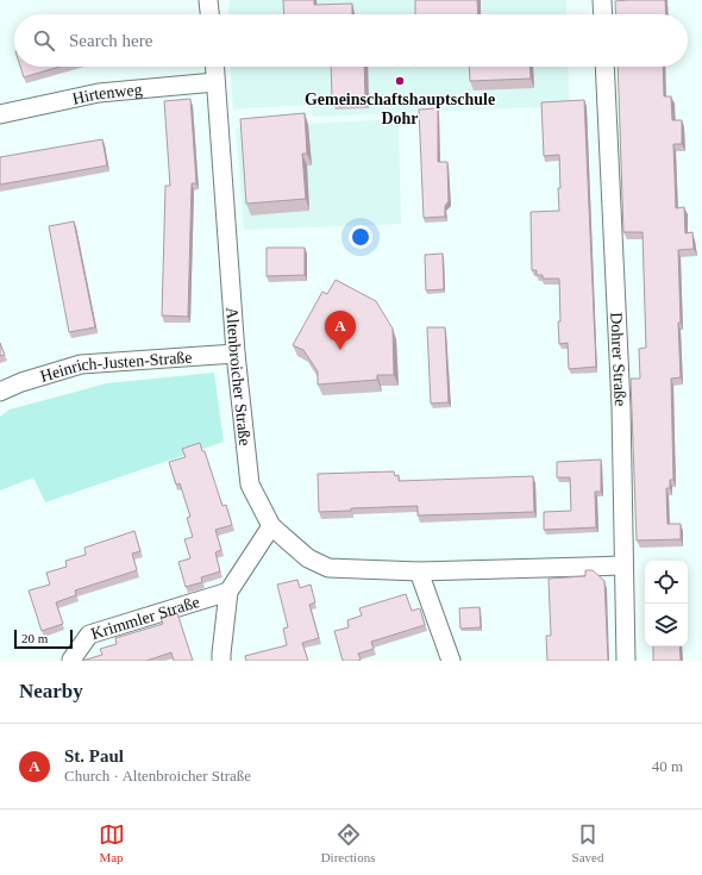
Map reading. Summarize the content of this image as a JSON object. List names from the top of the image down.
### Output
{
  "streets": {
    "street": [
      "Hirtenweg",
      "Dohrer Straße",
      "Heinrich-Justen-Straße",
      "Altenbroicher Straße",
      "Krimmler Straße"
    ]
  },
  "crossings": [
    ["Hirtenweg", "Altenbroicher Straße"],
    ["Dohrer Straße", "Altenbroicher Straße"],
    ["Heinrich-Justen-Straße", "Altenbroicher Straße"],
    ["Altenbroicher Straße", "Krimmler Straße"]
  ],
  "places": ["Gemeinschaftshauptschule Dohr"],
  "scale_bar": "20 m",
  "page": {
    "search": "Search here",
    "pins": "A",
    "scale": "20 m",
    "heading": "Nearby",
    "list": [
      {
        "mark": "A",
        "name": "St. Paul",
        "note": "Church · Altenbroicher Straße",
        "value": "40 m"
      }
    ],
    "nav": ["Map", "Directions", "Saved"]
  }
}
